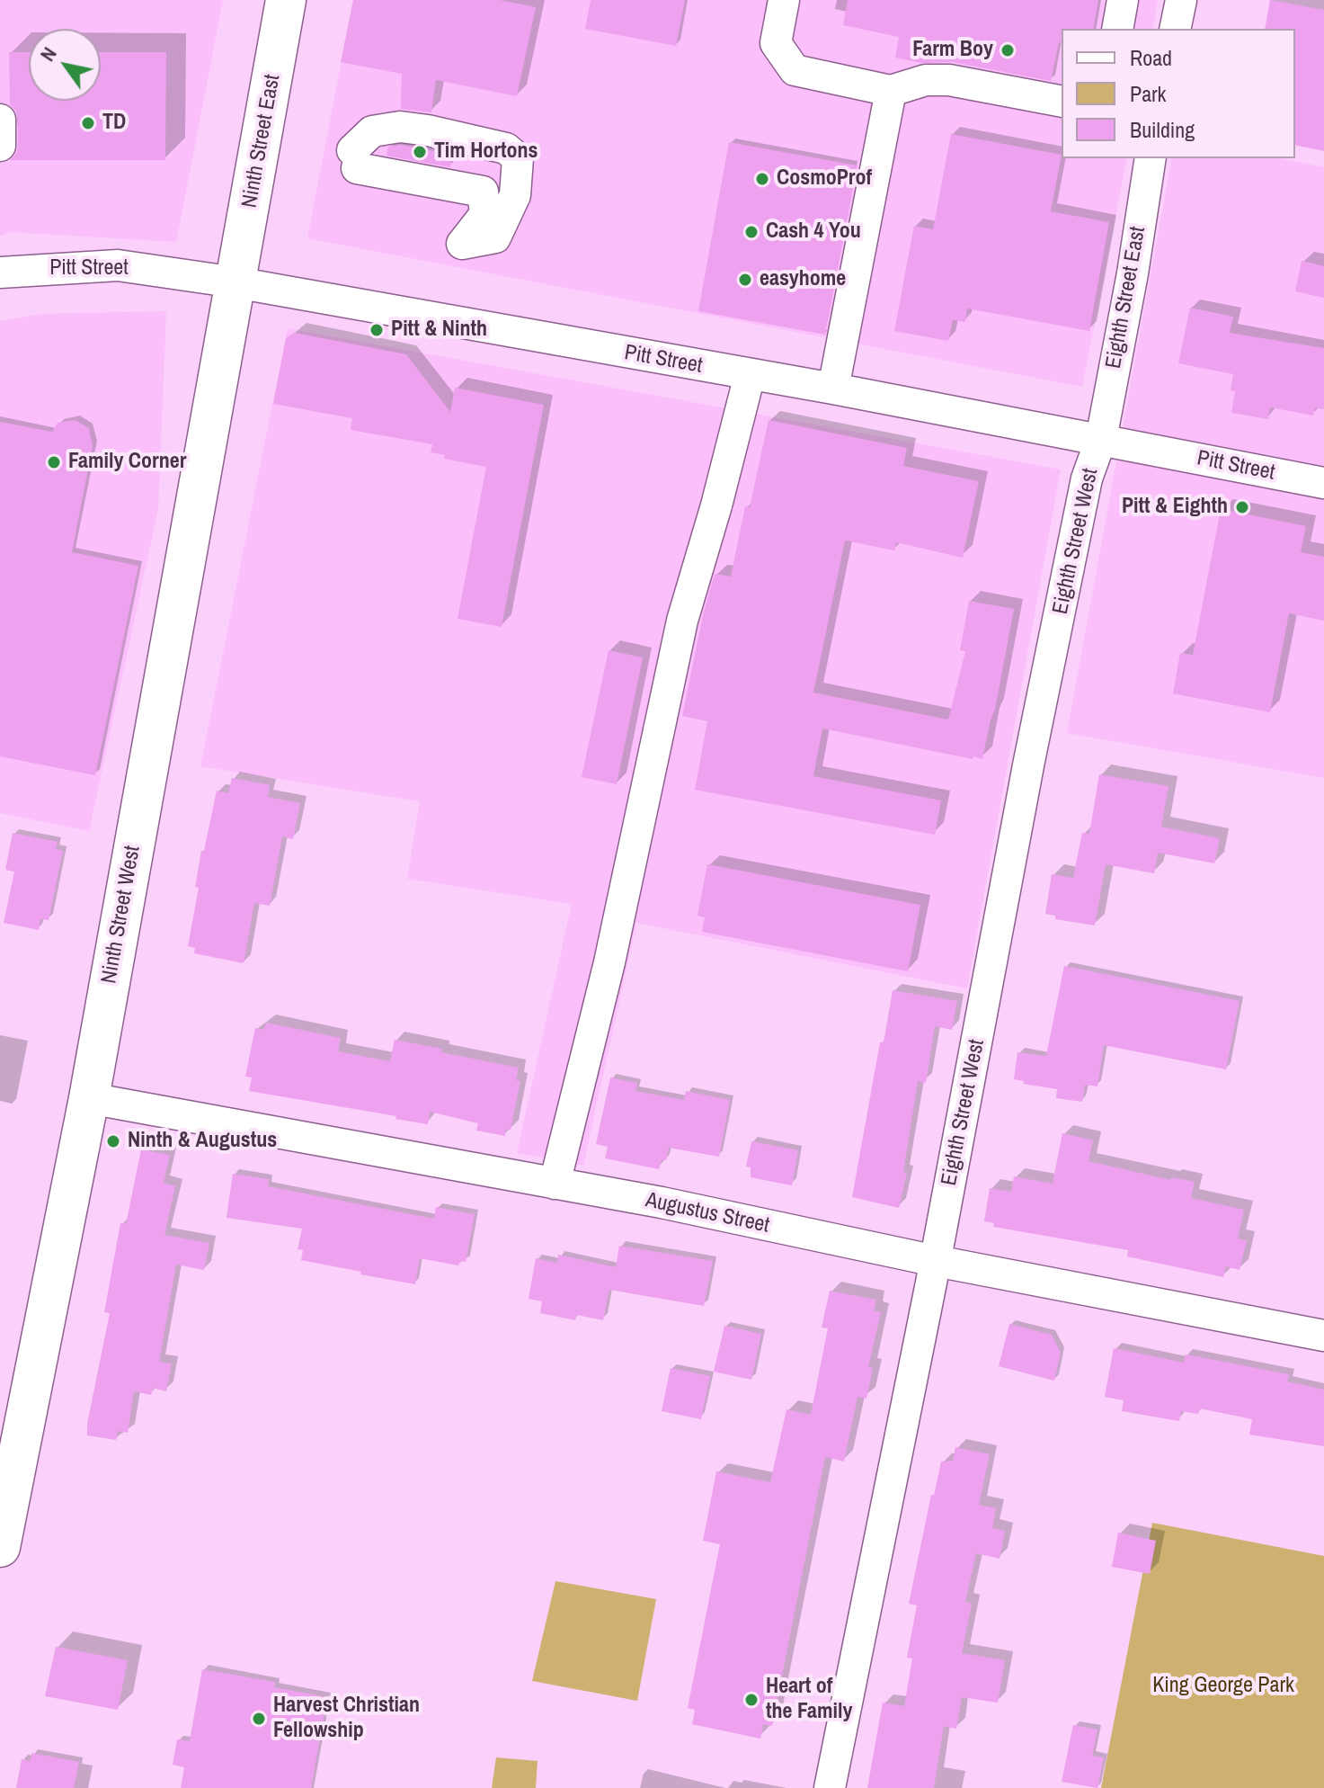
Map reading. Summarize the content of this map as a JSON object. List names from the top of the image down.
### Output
{
  "streets": {
    "main road": ["Ninth Street East", "Ninth Street West"],
    "street": [
      "Pitt Street",
      "Eighth Street East",
      "Eighth Street West",
      "Augustus Street"
    ]
  },
  "crossings": [
    ["Ninth Street East", "Pitt Street"],
    ["Ninth Street East", "Ninth Street West"],
    ["Pitt Street", "Eighth Street East"],
    ["Pitt Street", "Eighth Street West"],
    ["Pitt Street", "Ninth Street West"],
    ["Eighth Street East", "Eighth Street West"],
    ["Eighth Street West", "Augustus Street"],
    ["Ninth Street West", "Augustus Street"]
  ],
  "parks": ["King George Park"],
  "places": [
    "Farm Boy",
    "TD",
    "Tim Hortons",
    "CosmoProf",
    "Cash 4 You",
    "easyhome",
    "Pitt & Ninth",
    "Family Corner",
    "Pitt & Eighth",
    "Ninth & Augustus",
    "Heart of the Family",
    "Harvest Christian Fellowship"
  ],
  "legend": ["Road", "Park", "Building"],
  "north": "top left"
}
